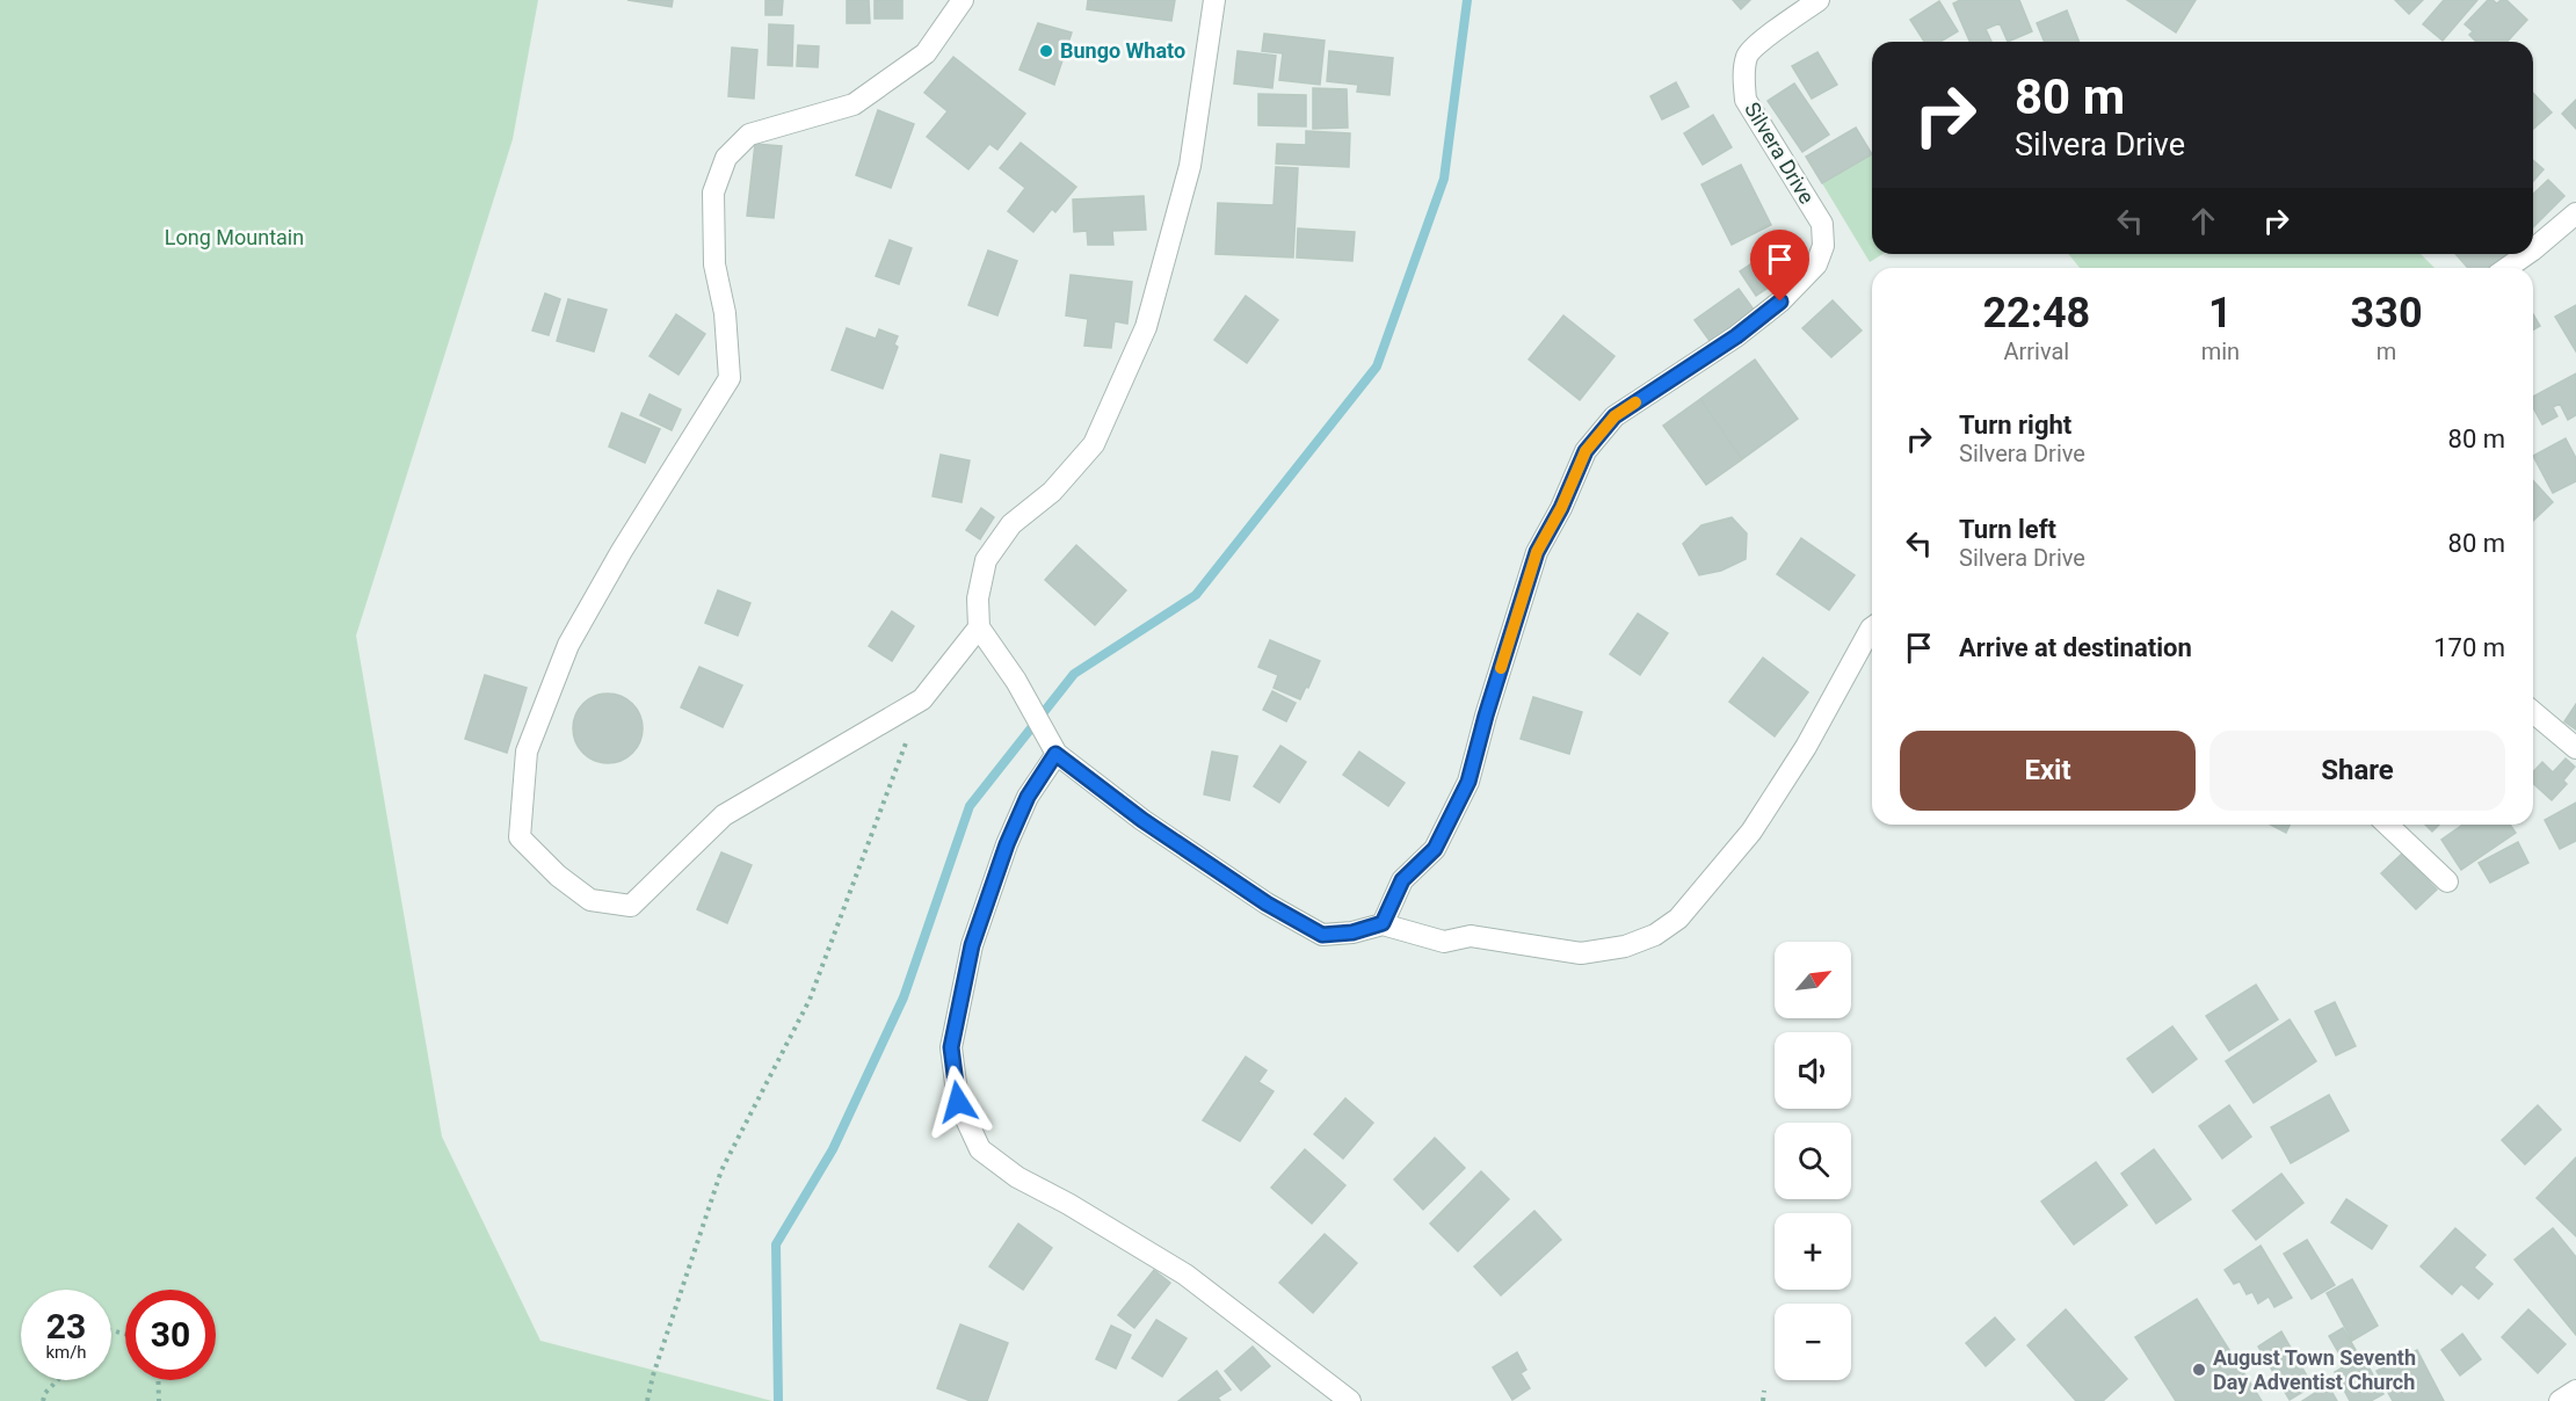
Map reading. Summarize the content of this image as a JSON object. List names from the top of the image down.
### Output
{
  "streets": {
    "street": ["Silvera Drive"]
  },
  "parks": ["Long Mountain"],
  "places": ["Bungo Whato", "August Town Seventh Day Adventist Church"],
  "north": "top right",
  "page": {
    "turn": ["80 m", "Silvera Drive"],
    "eta": [
      "22:48",
      "Arrival",
      "1",
      "min",
      "330",
      "m"
    ],
    "list": [
      {
        "name": "Turn right",
        "note": "Silvera Drive",
        "value": "80 m"
      },
      {
        "name": "Turn left",
        "note": "Silvera Drive",
        "value": "80 m"
      },
      {
        "name": "Arrive at destination",
        "value": "170 m"
      }
    ],
    "buttons": ["Exit", "Share"],
    "map_buttons": ["+", "−"],
    "speed": "23 km/h",
    "limit": "30"
  }
}
